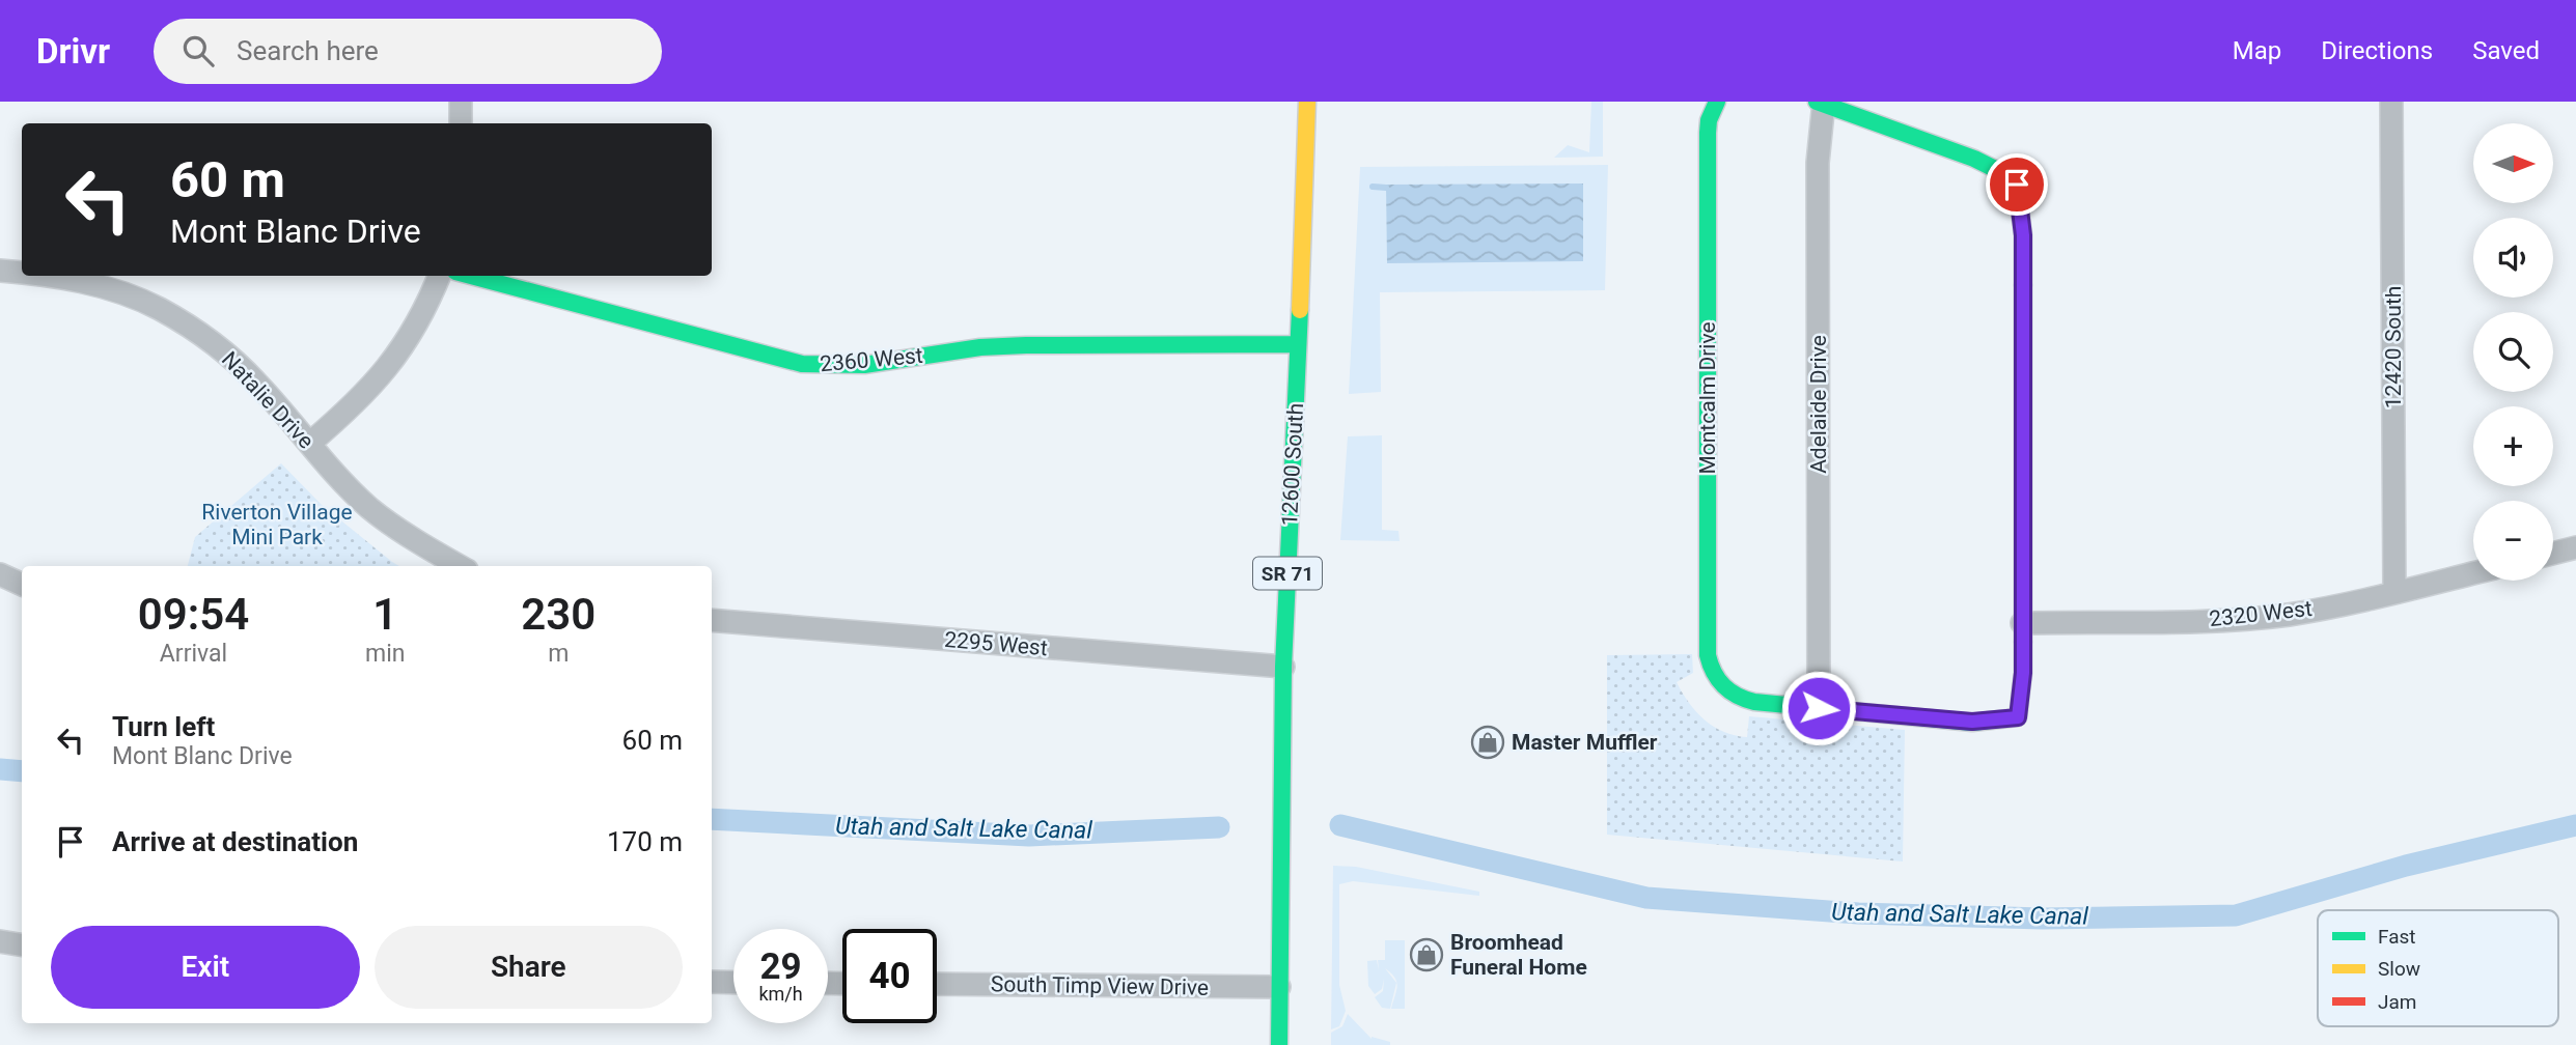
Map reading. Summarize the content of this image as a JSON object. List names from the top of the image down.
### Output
{
  "streets": {
    "street": [
      "12420 South",
      "2360 West",
      "Montcalm Drive",
      "Natalie Drive",
      "Adelaide Drive",
      "12600 South",
      "SR 71",
      "2320 West",
      "2295 West",
      "South Timp View Drive"
    ]
  },
  "crossings": [
    ["12420 South", "2320 West"],
    ["2360 West", "12600 South"],
    ["Montcalm Drive", "Adelaide Drive"],
    ["12600 South", "2295 West"],
    ["12600 South", "South Timp View Drive"]
  ],
  "water": ["Utah and Salt Lake Canal"],
  "parks": ["Riverton Village Mini Park"],
  "places": {
    "shop": ["Master Muffler", "Broomhead Funeral Home"]
  },
  "legend": ["Fast", "Slow", "Jam"],
  "north": "right",
  "page": {
    "header": "Drivr",
    "search": "Search here",
    "nav": ["Map", "Directions", "Saved"],
    "map_buttons": ["+", "−"],
    "turn": ["60 m", "Mont Blanc Drive"],
    "eta": [
      "09:54",
      "Arrival",
      "1",
      "min",
      "230",
      "m"
    ],
    "list": [
      {
        "name": "Turn left",
        "note": "Mont Blanc Drive",
        "value": "60 m"
      },
      {
        "name": "Arrive at destination",
        "value": "170 m"
      }
    ],
    "buttons": ["Exit", "Share"],
    "speed": "29 km/h",
    "limit": "40"
  }
}
